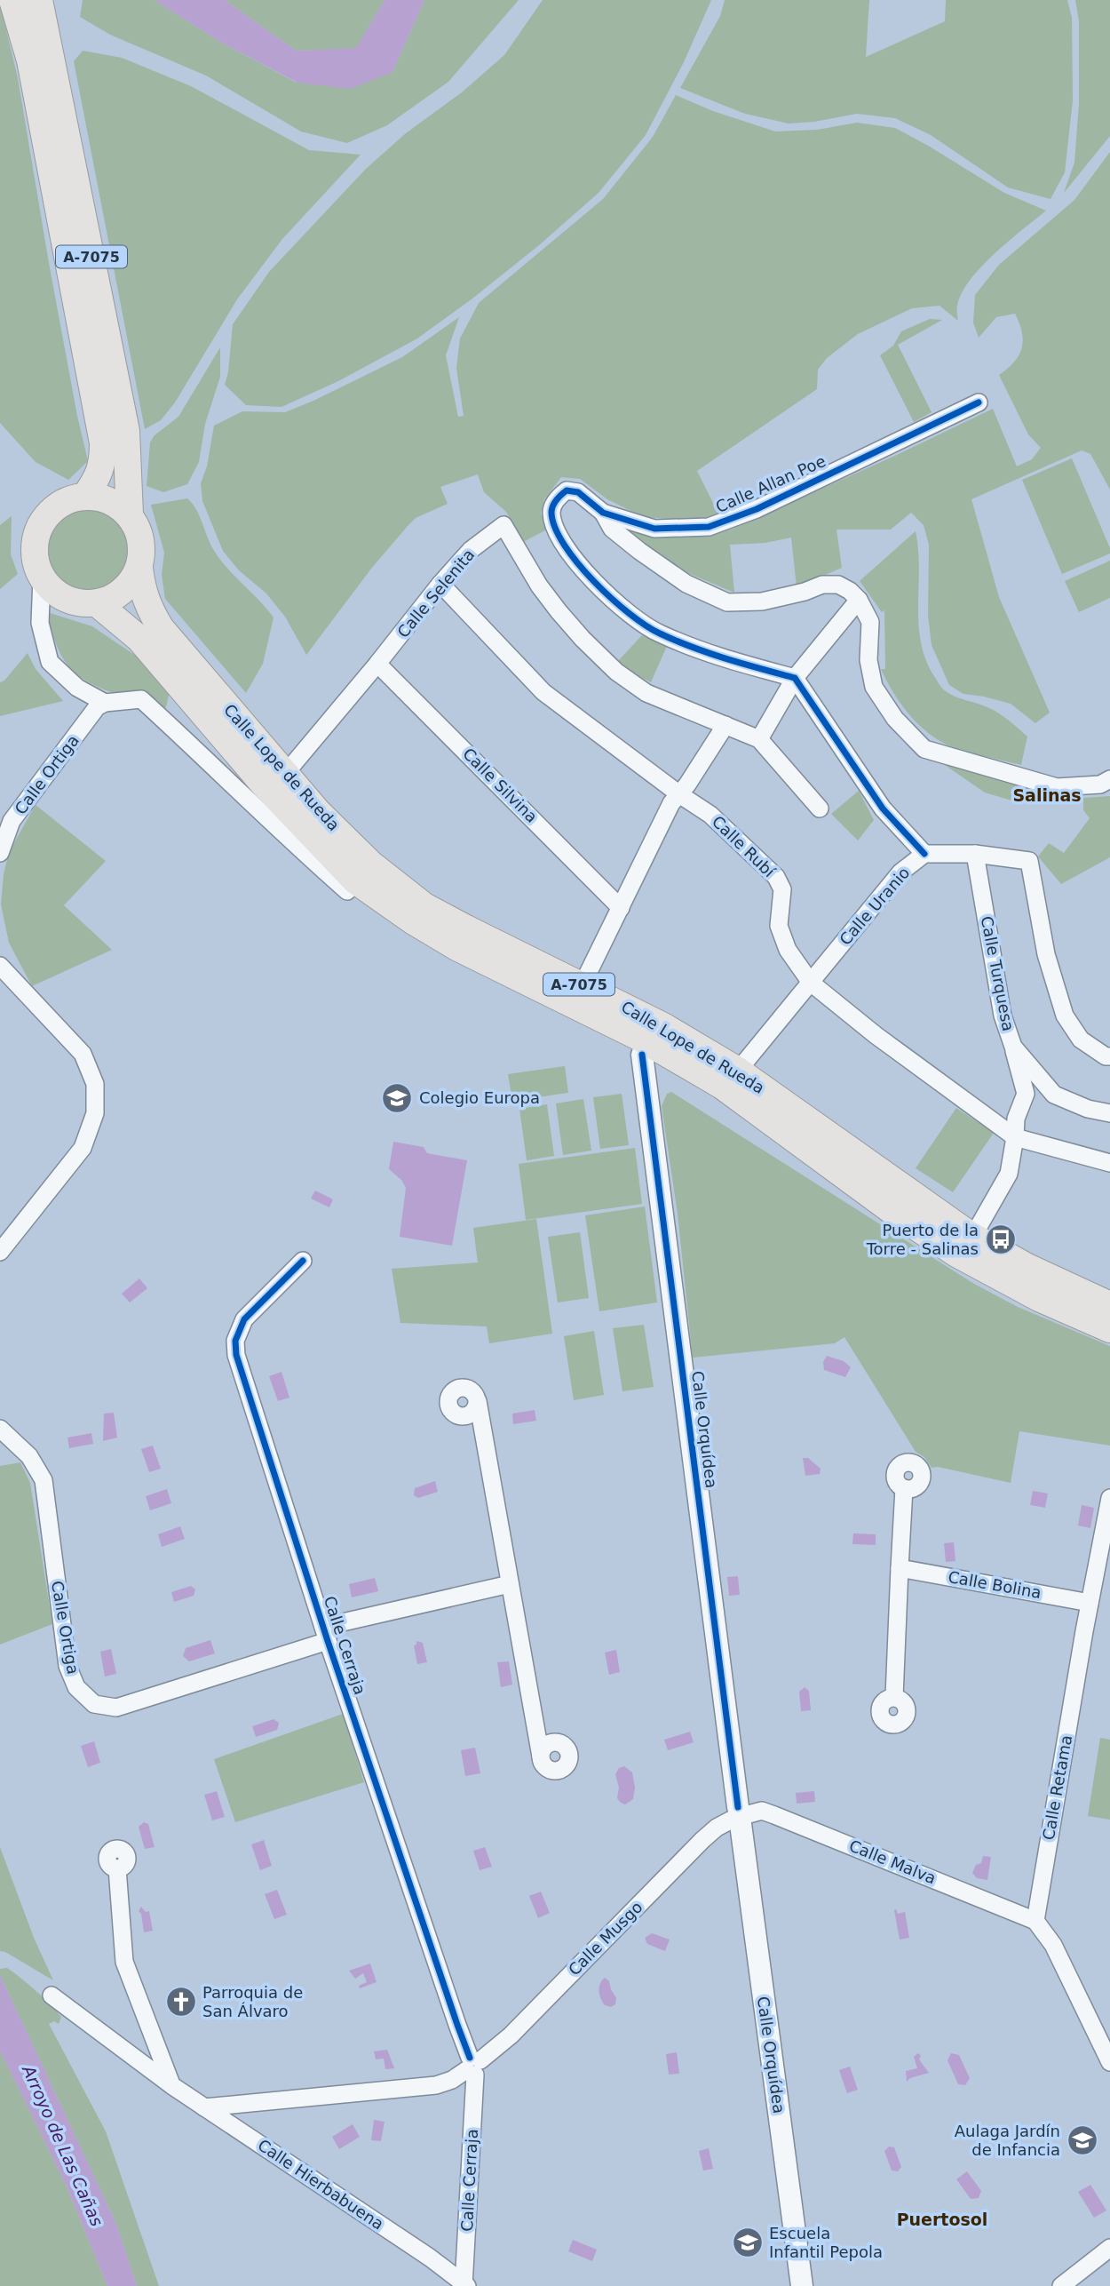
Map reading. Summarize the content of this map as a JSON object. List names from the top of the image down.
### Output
{
  "streets": {
    "main road": ["A-7075", "Calle Lope de Rueda"],
    "street": [
      "Calle Allan Poe",
      "Calle Selenita",
      "Calle Ortiga",
      "Calle Silvina",
      "Calle Rubí",
      "Calle Uranio",
      "Calle Turquesa",
      "Calle Orquídea",
      "Calle Bolina",
      "Calle Cerraja",
      "Calle Retama",
      "Calle Malva",
      "Calle Musgo",
      "Calle Hierbabuena"
    ]
  },
  "crossings": [
    ["A-7075", "Calle Lope de Rueda"],
    ["Calle Selenita", "Calle Lope de Rueda"],
    ["Calle Selenita", "Calle Silvina"],
    ["Calle Selenita", "Calle Rubí"],
    ["Calle Lope de Rueda", "Calle Ortiga"],
    ["Calle Lope de Rueda", "Calle Uranio"],
    ["Calle Lope de Rueda", "Calle Orquídea"],
    ["Calle Ortiga", "Calle Cerraja"],
    ["Calle Rubí", "Calle Uranio"],
    ["Calle Orquídea", "Calle Malva"],
    ["Calle Orquídea", "Calle Musgo"],
    ["Calle Bolina", "Calle Retama"],
    ["Calle Cerraja", "Calle Musgo"],
    ["Calle Cerraja", "Calle Hierbabuena"],
    ["Calle Retama", "Calle Malva"],
    ["Calle Malva", "Calle Musgo"],
    ["Calle Musgo", "Calle Hierbabuena"]
  ],
  "districts": ["Salinas", "Puertosol"],
  "water": ["Arroyo de Las Cañas"],
  "places": {
    "school or university": ["Colegio Europa", "Aulaga Jardín de Infancia", "Escuela Infantil Pepola"],
    "bus stop": ["Puerto de la Torre - Salinas"],
    "church": ["Parroquia de San Álvaro"]
  }
}
